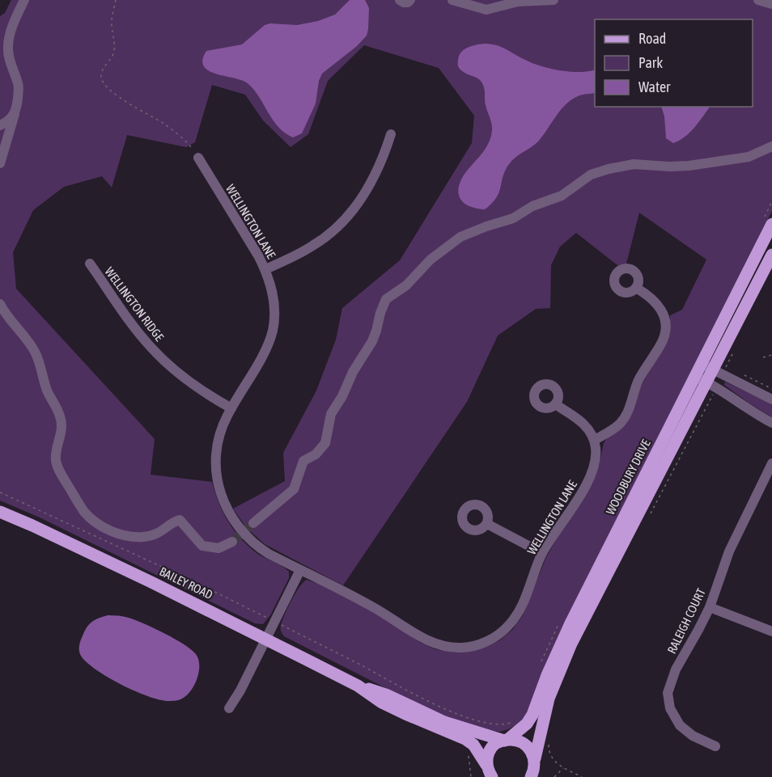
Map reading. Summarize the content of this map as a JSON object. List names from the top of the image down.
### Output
{
  "streets": {
    "main road": ["WOODBURY DRIVE", "BAILEY ROAD"],
    "street": ["WELLINGTON LANE", "WELLINGTON RIDGE", "RALEIGH COURT"]
  },
  "crossings": [
    ["WELLINGTON LANE", "WELLINGTON RIDGE"],
    ["WOODBURY DRIVE", "BAILEY ROAD"]
  ],
  "legend": ["Road", "Park", "Water"]
}
